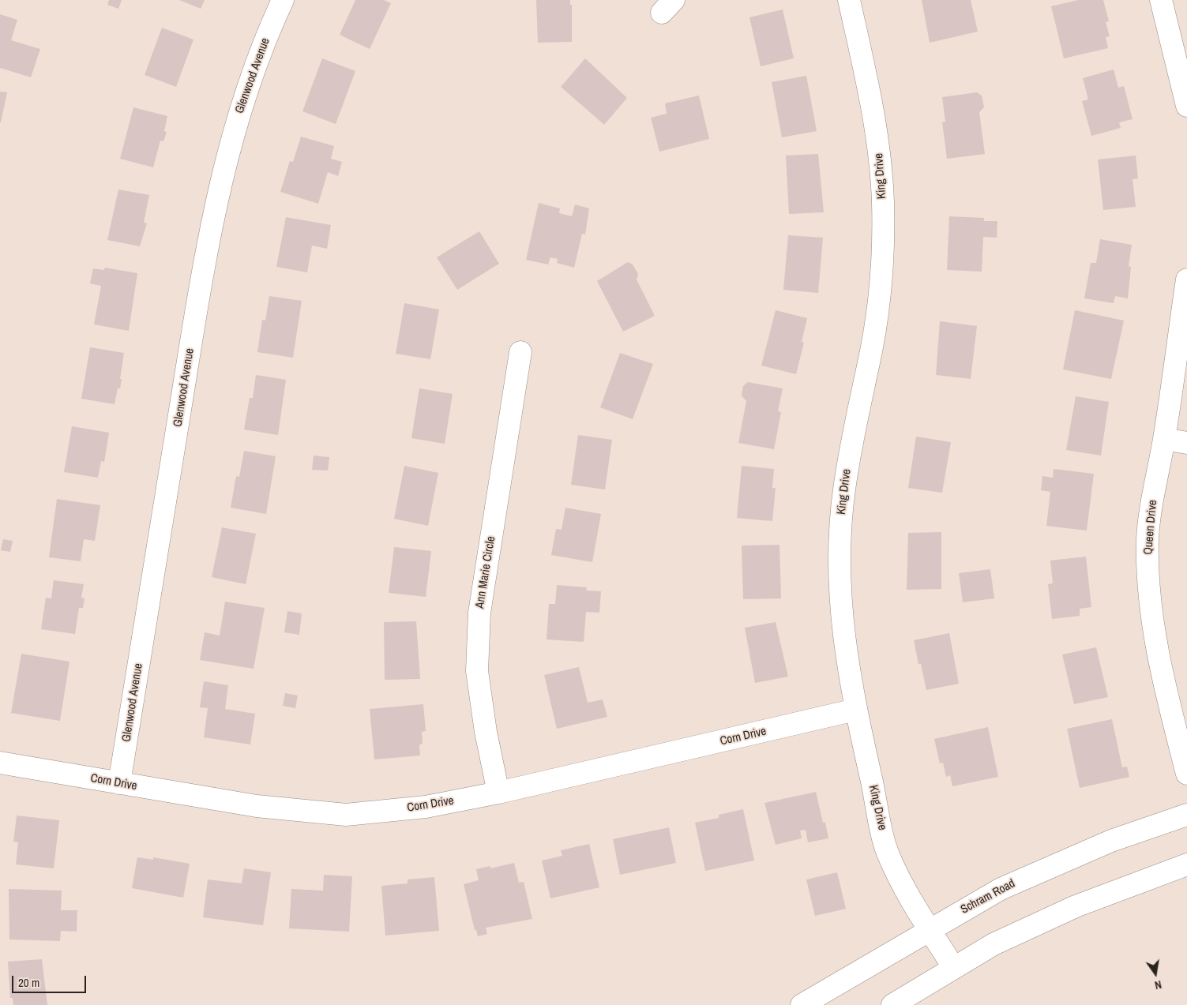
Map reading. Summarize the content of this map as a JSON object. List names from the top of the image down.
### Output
{
  "streets": {
    "street": [
      "Glenwood Avenue",
      "King Drive",
      "Queen Drive",
      "Ann Marie Circle",
      "Corn Drive",
      "Schram Road"
    ]
  },
  "crossings": [
    ["Glenwood Avenue", "Corn Drive"],
    ["King Drive", "Corn Drive"],
    ["King Drive", "Schram Road"],
    ["Ann Marie Circle", "Corn Drive"]
  ],
  "scale_bar": "20 m",
  "north": "bottom"
}
